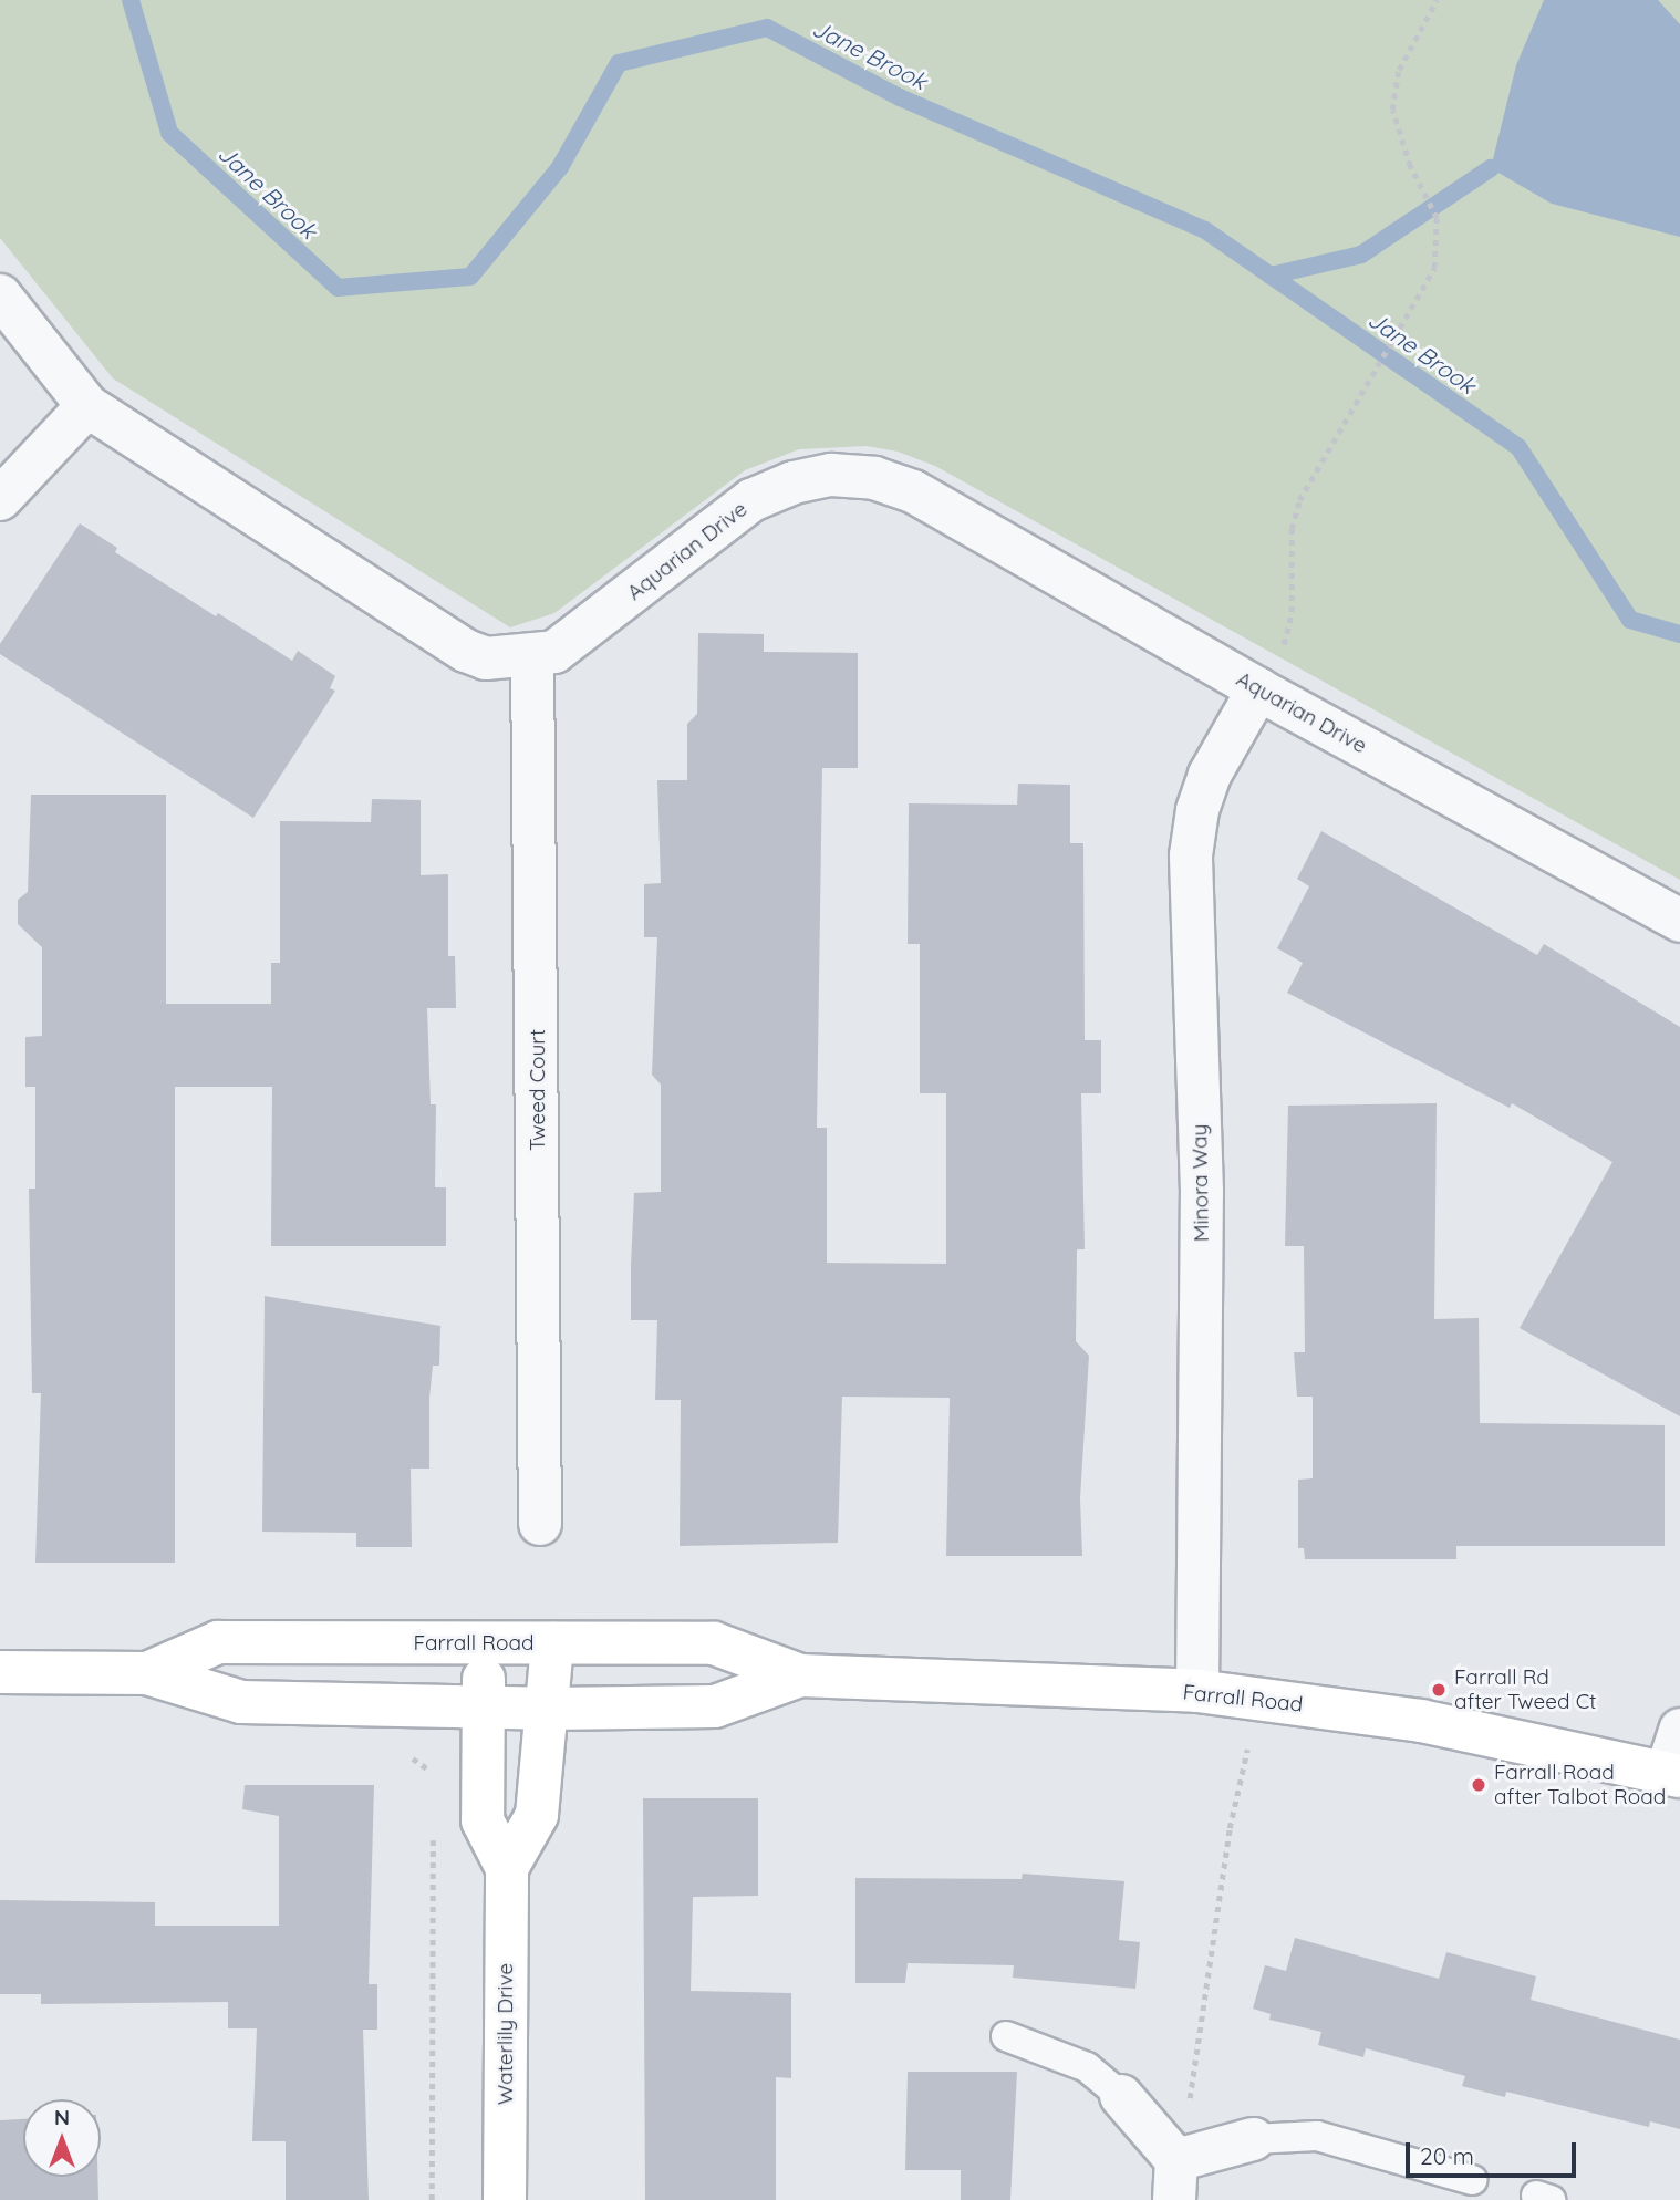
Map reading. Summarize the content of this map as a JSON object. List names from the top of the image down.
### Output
{
  "streets": {
    "main road": ["Farrall Road", "Waterlily Drive"],
    "street": ["Aquarian Drive", "Tweed Court", "Minora Way"]
  },
  "crossings": [
    ["Aquarian Drive", "Tweed Court"],
    ["Aquarian Drive", "Minora Way"],
    ["Minora Way", "Farrall Road"],
    ["Farrall Road", "Waterlily Drive"]
  ],
  "water": ["Jane Brook"],
  "places": ["Farrall Rd after Tweed Ct", "Farrall Road after Talbot Road"],
  "scale_bar": "20 m",
  "north": "top"
}
